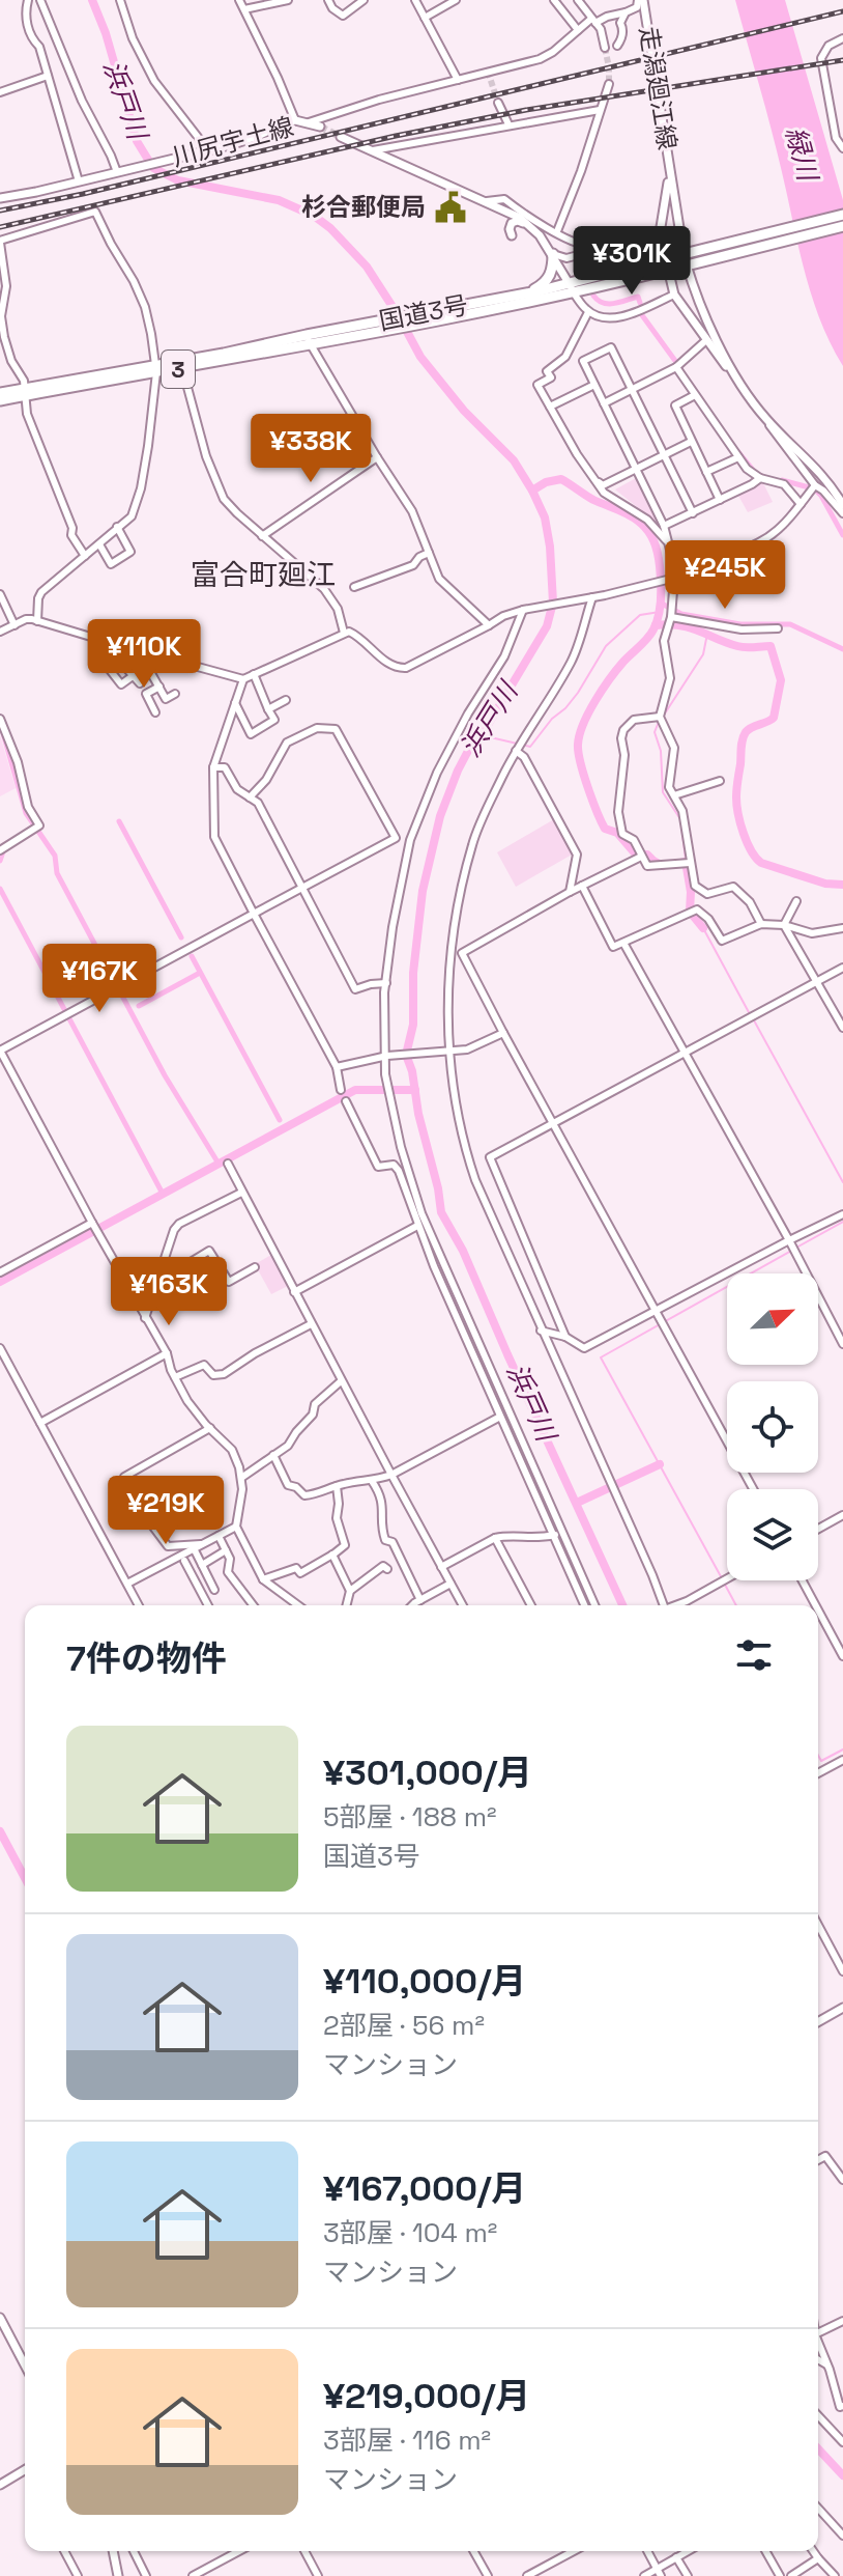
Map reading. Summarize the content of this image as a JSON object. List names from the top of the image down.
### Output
{
  "streets": {
    "highway": ["国道3号", "3"],
    "main road": ["走潟廻江線", "川尻宇土線"]
  },
  "crossings": [
    ["走潟廻江線", "国道3号"]
  ],
  "districts": ["富合町廻江"],
  "water": ["浜戸川", "緑川"],
  "places": {
    "public building": ["杉合郵便局"]
  },
  "north": "top right",
  "page": {
    "price": [
      "¥301K",
      "¥338K",
      "¥245K",
      "¥110K",
      "¥167K",
      "¥163K",
      "¥219K"
    ],
    "heading": "7件の物件",
    "list": [
      {
        "name": "¥301,000/月",
        "note": "5部屋 · 188 m² · 国道3号"
      },
      {
        "name": "¥110,000/月",
        "note": "2部屋 · 56 m² · マンション"
      },
      {
        "name": "¥167,000/月",
        "note": "3部屋 · 104 m² · マンション"
      },
      {
        "name": "¥219,000/月",
        "note": "3部屋 · 116 m² · マンション"
      }
    ]
  }
}
